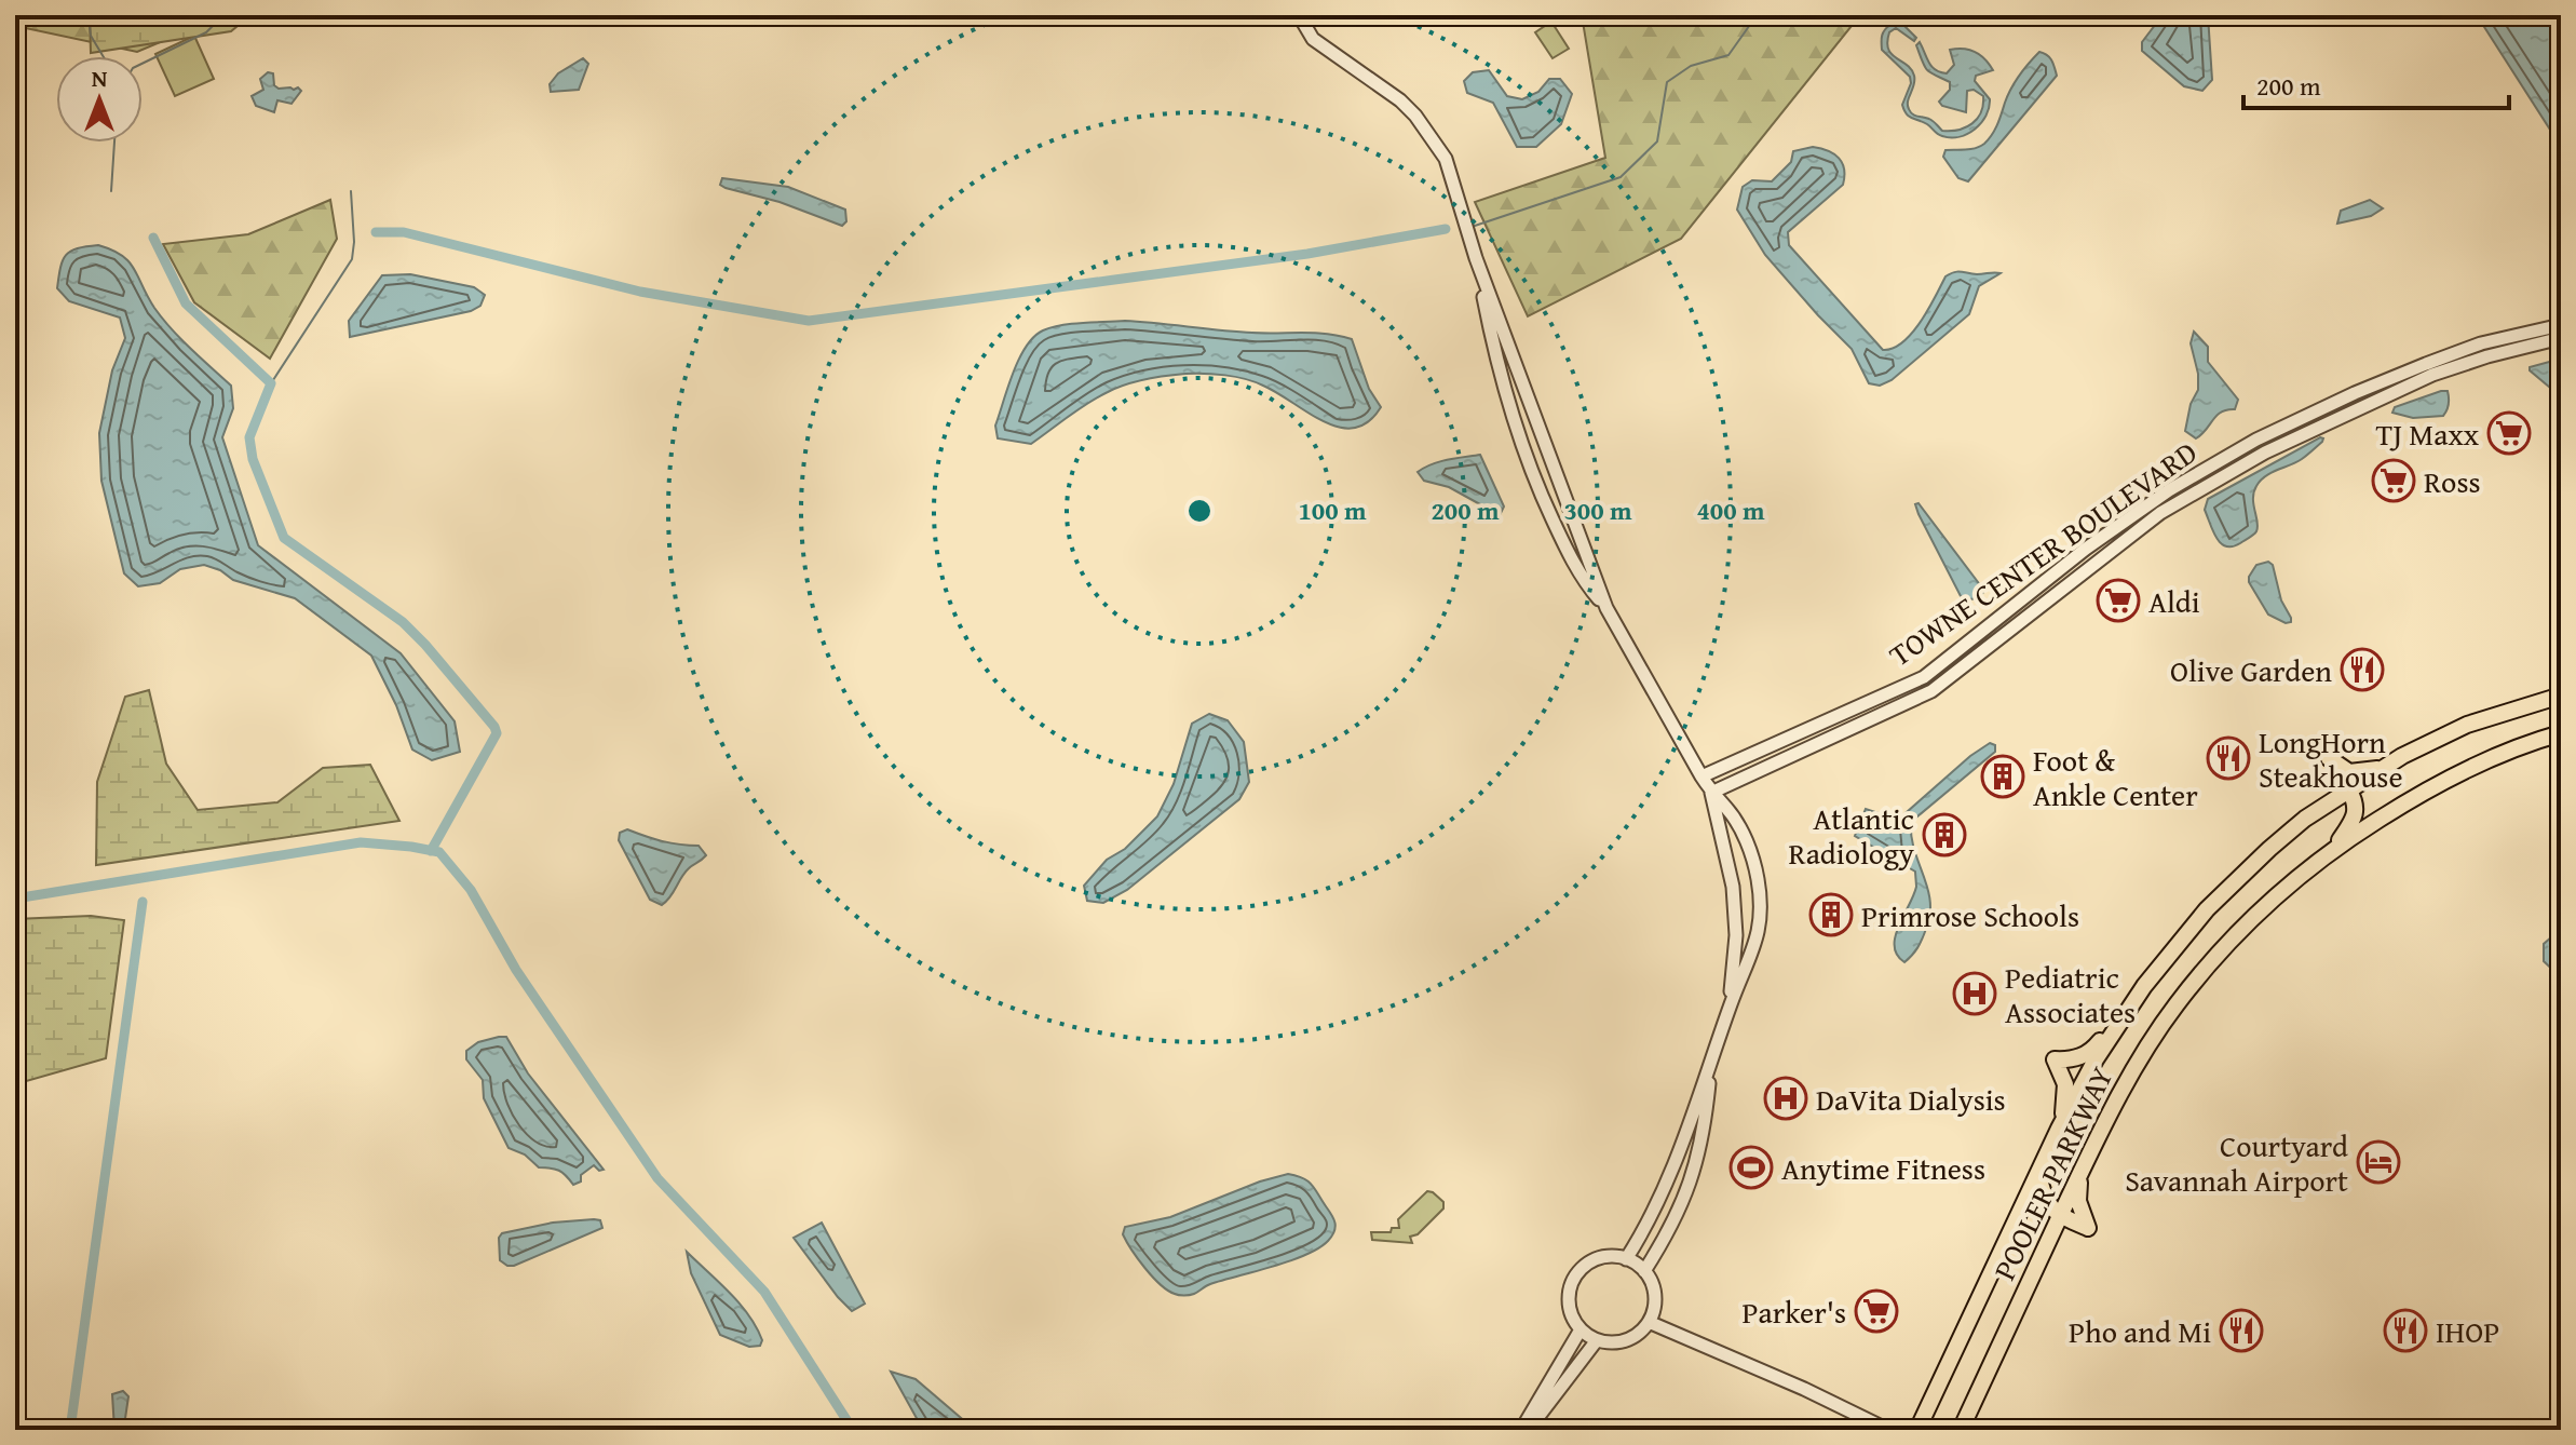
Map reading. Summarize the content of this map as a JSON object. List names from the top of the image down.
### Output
{
  "streets": {
    "main road": ["POOLER PARKWAY"],
    "street": ["TOWNE CENTER BOULEVARD"]
  },
  "places": {
    "supermarket": [
      "TJ Maxx",
      "Ross",
      "Aldi",
      "Parker's"
    ],
    "restaurant": [
      "Olive Garden",
      "LongHorn Steakhouse",
      "Pho and Mi",
      "IHOP"
    ],
    "building": ["Foot & Ankle Center", "Atlantic Radiology", "Primrose Schools"],
    "hospital": ["Pediatric Associates", "DaVita Dialysis"],
    "hotel": ["Courtyard Savannah Airport"],
    "sports": ["Anytime Fitness"]
  },
  "scale_bar": "200 m",
  "north": "top",
  "rings": [
    "100 m",
    "200 m",
    "300 m",
    "400 m"
  ]
}
